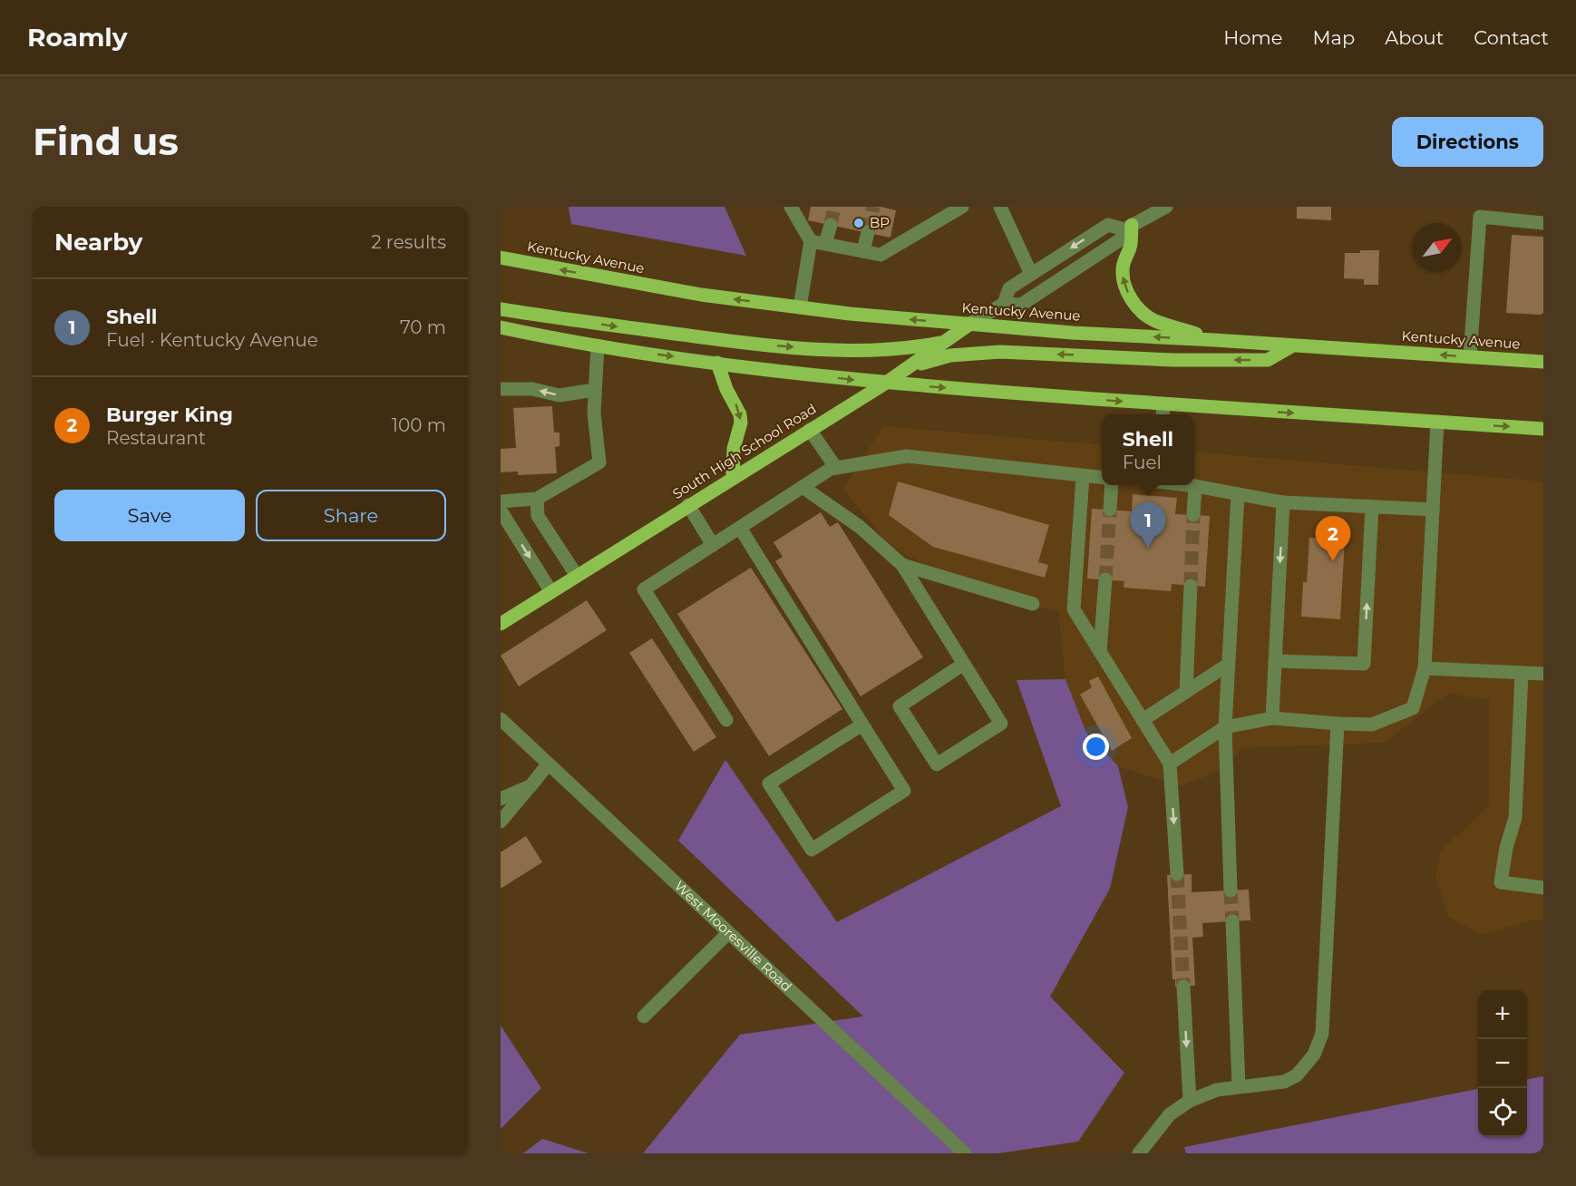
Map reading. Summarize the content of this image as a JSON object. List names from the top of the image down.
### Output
{
  "streets": {
    "main road": ["Kentucky Avenue", "South High School Road"],
    "street": ["West Mooresville Road"]
  },
  "crossings": [
    ["Kentucky Avenue", "South High School Road"]
  ],
  "places": ["BP"],
  "north": "top right",
  "page": {
    "header": "Roamly",
    "nav": [
      "Home",
      "Map",
      "About",
      "Contact"
    ],
    "buttons": [
      "Directions",
      ["Save", "Share"]
    ],
    "title": "Find us",
    "heading": ["Nearby", "2 results"],
    "list": [
      {
        "mark": "1",
        "name": "Shell",
        "note": "Fuel · Kentucky Avenue",
        "value": "70 m"
      },
      {
        "mark": "2",
        "name": "Burger King",
        "note": "Restaurant",
        "value": "100 m"
      }
    ],
    "popup": ["Shell", "Fuel"],
    "pins": ["1", "2"],
    "map_buttons": ["+", "−"]
  }
}
